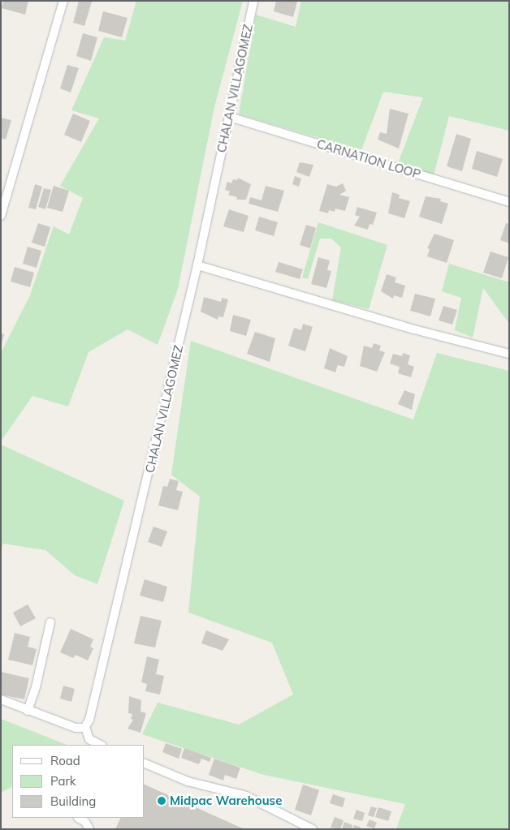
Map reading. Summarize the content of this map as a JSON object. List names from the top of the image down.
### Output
{
  "streets": {
    "street": ["CHALAN VILLAGOMEZ", "CARNATION LOOP"]
  },
  "crossings": [
    ["CHALAN VILLAGOMEZ", "CARNATION LOOP"]
  ],
  "places": ["Midpac Warehouse"],
  "legend": ["Road", "Park", "Building"]
}
